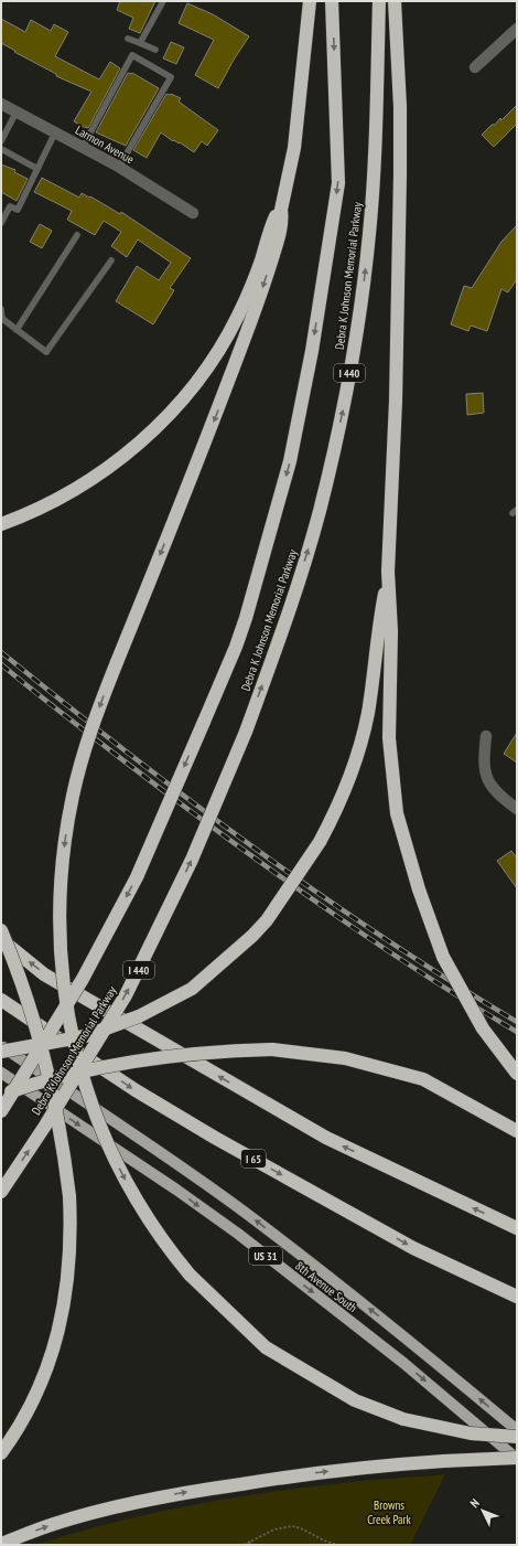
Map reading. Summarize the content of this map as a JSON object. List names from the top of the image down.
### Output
{
  "streets": {
    "highway": ["Debra K Johnson Memorial Parkway", "I 440", "I 65"],
    "main road": ["US 31", "8th Avenue South"],
    "street": ["Larmon Avenue"]
  },
  "parks": ["Browns Creek Park"],
  "north": "top left"
}
